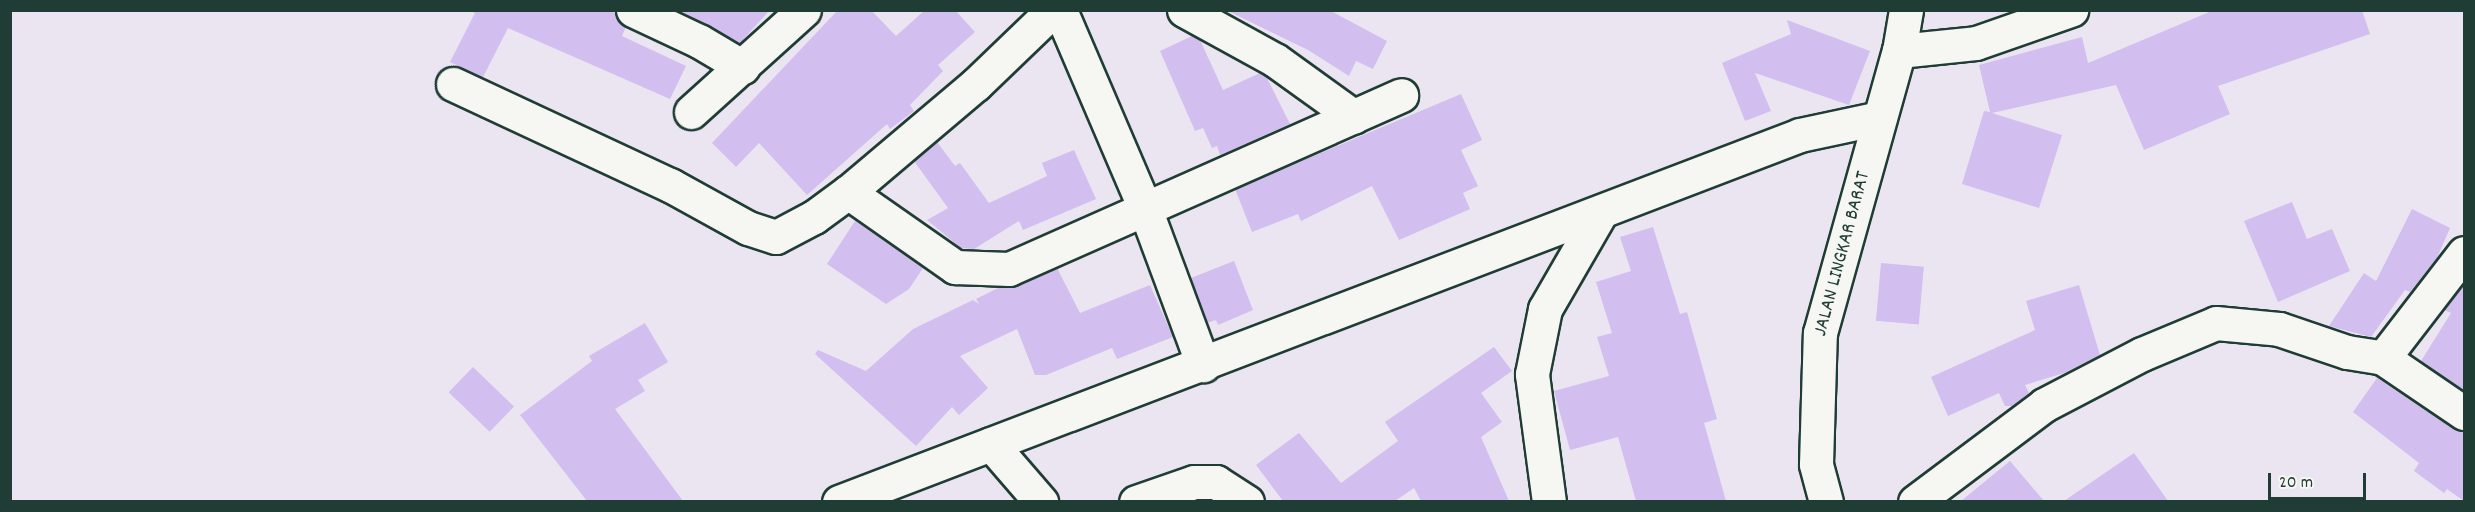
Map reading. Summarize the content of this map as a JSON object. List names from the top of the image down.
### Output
{
  "streets": {
    "main road": ["JALAN LINGKAR BARAT"]
  },
  "scale_bar": "20 m"
}
